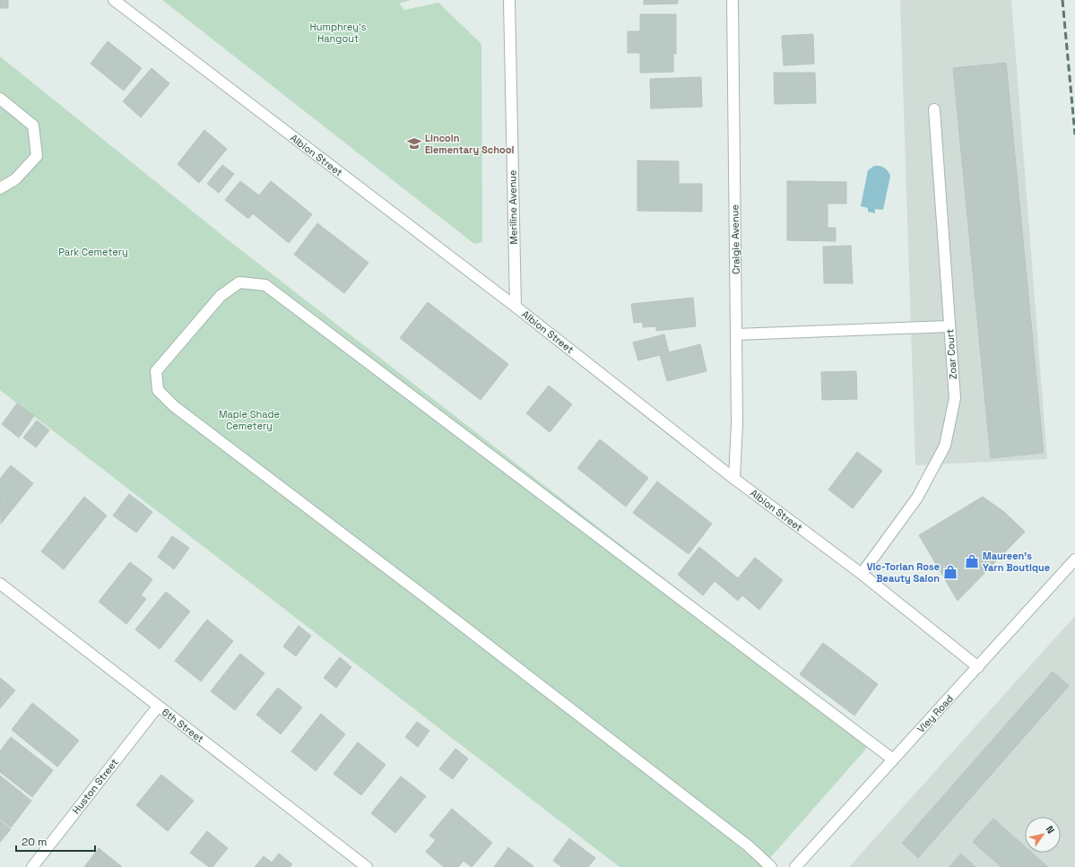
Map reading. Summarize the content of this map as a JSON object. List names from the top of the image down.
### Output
{
  "streets": {
    "street": [
      "Albion Street",
      "Meriline Avenue",
      "Craigie Avenue",
      "Zoar Court",
      "Vley Road",
      "6th Street",
      "Huston Street"
    ]
  },
  "crossings": [
    ["Albion Street", "Meriline Avenue"],
    ["Albion Street", "Craigie Avenue"],
    ["Albion Street", "Zoar Court"],
    ["Albion Street", "Vley Road"],
    ["6th Street", "Huston Street"]
  ],
  "parks": ["Humphrey's Hangout", "Park Cemetery", "Maple Shade Cemetery"],
  "places": {
    "school or university": ["Lincoln Elementary School"],
    "shop": ["Maureen’s Yarn Boutique", "Vic-Torian Rose Beauty Salon"]
  },
  "scale_bar": "20 m",
  "north": "top right"
}
